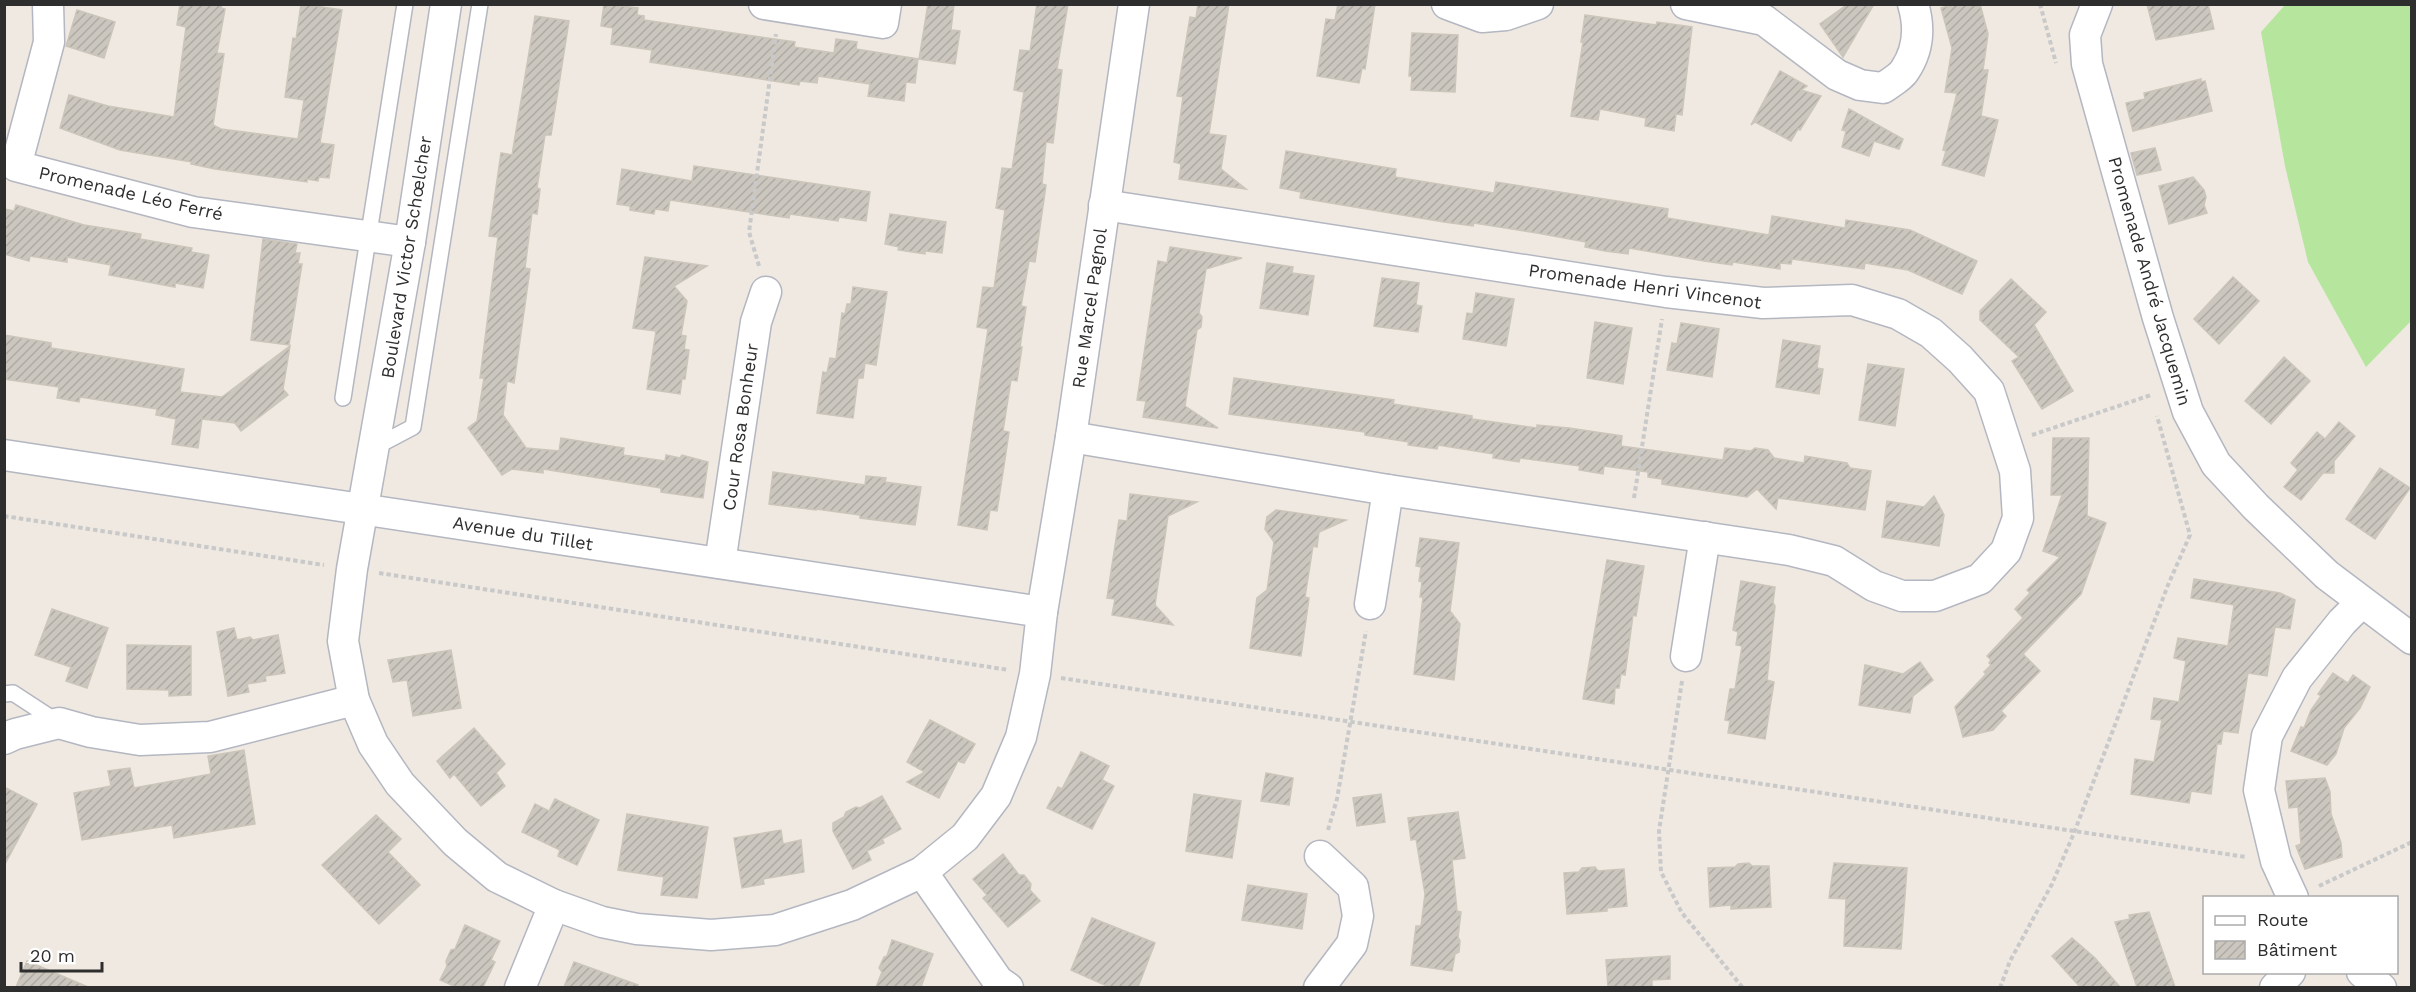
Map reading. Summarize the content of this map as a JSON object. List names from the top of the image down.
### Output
{
  "streets": {
    "street": [
      "Promenade Léo Ferré",
      "Boulevard Victor Schœlcher",
      "Promenade André Jacquemin",
      "Promenade Henri Vincenot",
      "Rue Marcel Pagnol",
      "Cour Rosa Bonheur",
      "Avenue du Tillet"
    ]
  },
  "crossings": [
    ["Promenade Léo Ferré", "Boulevard Victor Schœlcher"],
    ["Boulevard Victor Schœlcher", "Rue Marcel Pagnol"],
    ["Boulevard Victor Schœlcher", "Avenue du Tillet"],
    ["Promenade Henri Vincenot", "Rue Marcel Pagnol"],
    ["Rue Marcel Pagnol", "Avenue du Tillet"],
    ["Cour Rosa Bonheur", "Avenue du Tillet"]
  ],
  "legend": ["Route", "Bâtiment"],
  "scale_bar": "20 m"
}
